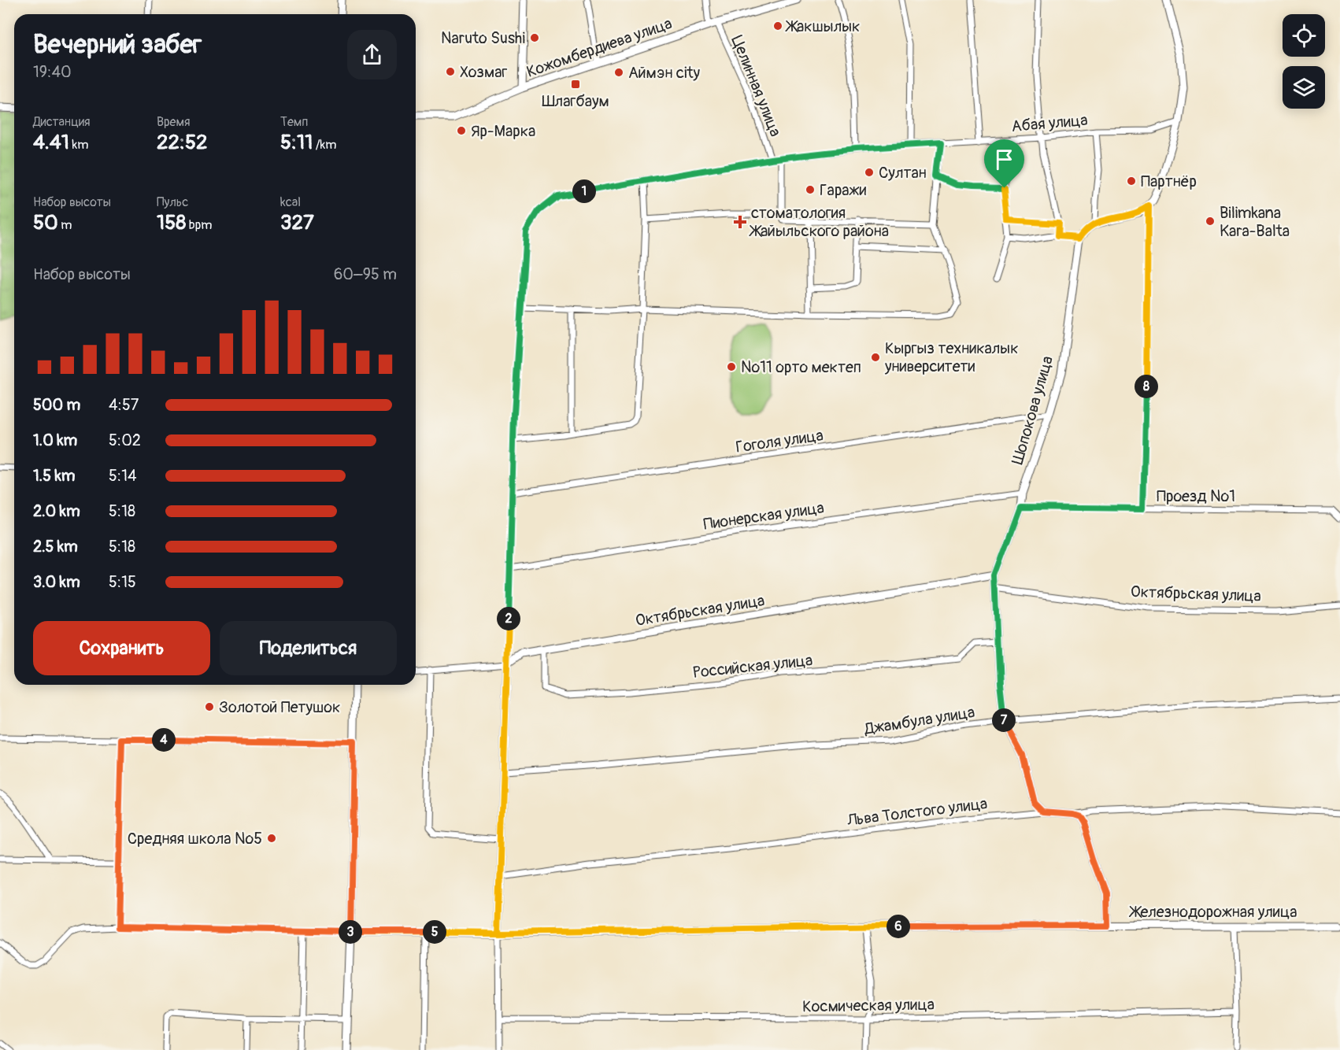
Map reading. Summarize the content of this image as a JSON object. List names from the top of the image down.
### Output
{
  "streets": {
    "street": [
      "Кожомбердиева улица",
      "Целинная улица",
      "Абая улица",
      "Шопокова улица",
      "Гоголя улица",
      "Проезд №1",
      "Пионерская улица",
      "Октябрьская улица",
      "Российская улица",
      "Джамбула улица",
      "Льва Толстого улица",
      "Железнодорожная улица",
      "Космическая улица"
    ]
  },
  "crossings": [
    ["Кожомбердиева улица", "Целинная улица"],
    ["Целинная улица", "Абая улица"],
    ["Шопокова улица", "Гоголя улица"],
    ["Шопокова улица", "Проезд №1"],
    ["Шопокова улица", "Пионерская улица"],
    ["Шопокова улица", "Октябрьская улица"],
    ["Шопокова улица", "Российская улица"],
    ["Шопокова улица", "Джамбула улица"],
    ["Шопокова улица", "Льва Толстого улица"],
    ["Октябрьская улица", "Российская улица"]
  ],
  "places": {
    "other": [
      "Жакшылык",
      "Naruto Sushi",
      "Хозмаг",
      "Аймэн city",
      "Яр-Марка",
      "Султан",
      "Партнёр",
      "Гаражи",
      "Bilimkana Kara-Balta",
      "Кыргыз техникалык университети",
      "№11 орто мектеп",
      "Золотой Петушок",
      "Средняя школа №5"
    ],
    "transit": ["Шлагбаум"],
    "health": ["стоматология Жайыльского района"]
  },
  "page": {
    "heading": ["Вечерний забег", "19:40"],
    "stats": [
      ["Дистанция", "4.41 km"],
      ["Время", "22:52"],
      ["Темп", "5:11 /km"],
      ["Набор высоты", "50 m"],
      ["Пульс", "158 bpm"],
      ["kcal", "327"]
    ],
    "pins": [
      "1",
      "8",
      "2",
      "7",
      "4",
      "6",
      "3",
      "5"
    ],
    "chart": ["Набор высоты", "60–95 m"],
    "list": [
      {
        "name": "500 m",
        "note": "4:57"
      },
      {
        "name": "1.0 km",
        "note": "5:02"
      },
      {
        "name": "1.5 km",
        "note": "5:14"
      },
      {
        "name": "2.0 km",
        "note": "5:18"
      },
      {
        "name": "2.5 km",
        "note": "5:18"
      },
      {
        "name": "3.0 km",
        "note": "5:15"
      }
    ],
    "buttons": ["Сохранить", "Поделиться"]
  }
}
